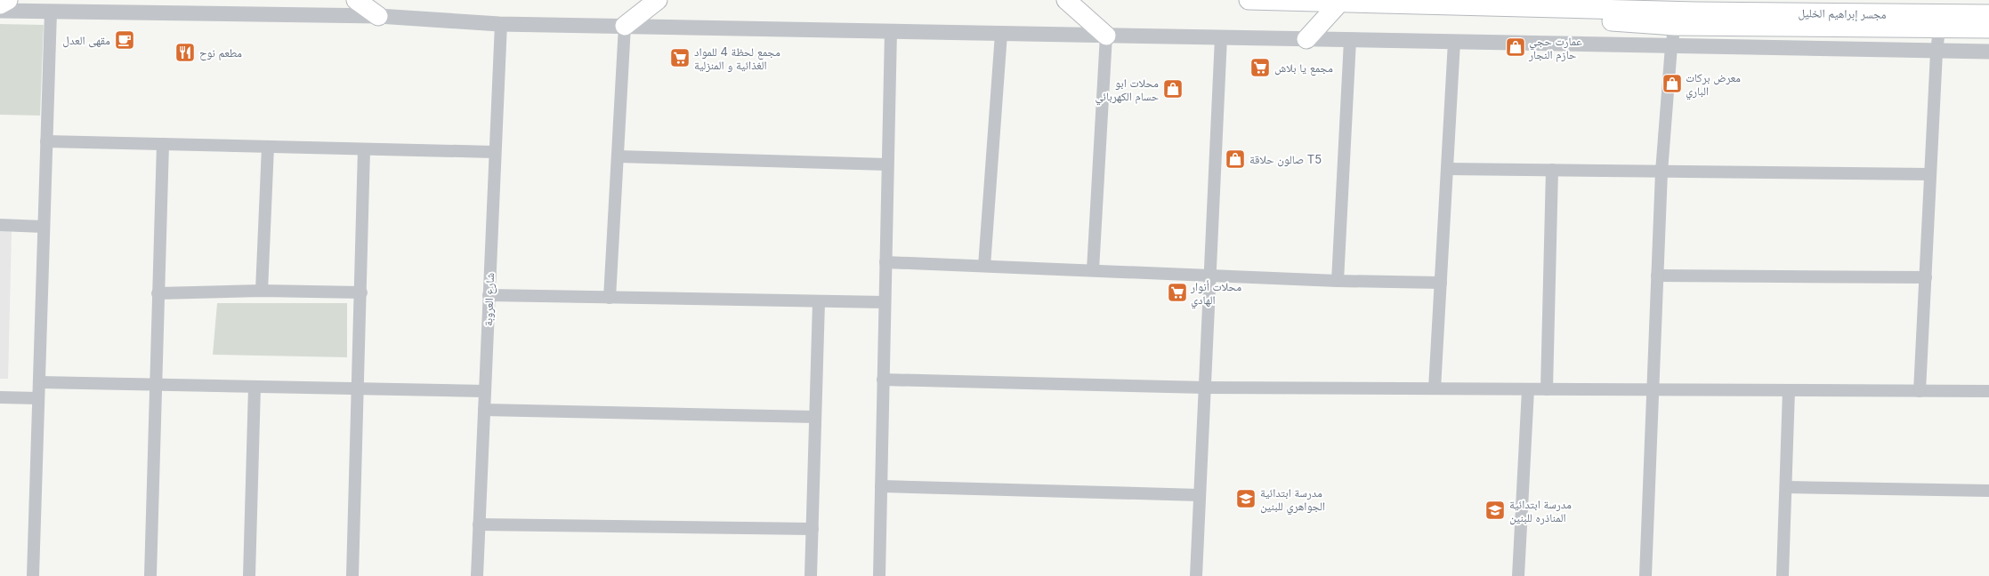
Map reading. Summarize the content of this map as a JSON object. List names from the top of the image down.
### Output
{
  "streets": {
    "main road": ["مجسر إبراهيم الخليل"],
    "street": ["شارع العروبة"]
  },
  "places": {
    "cafe": ["مقهى العدل"],
    "shop": [
      "عمارت حجي حازم النجار",
      "معرض بركات الباري",
      "محلات ابو حسام الكهربائي",
      "صالون حلاقة T5"
    ],
    "restaurant": ["مطعم نوح"],
    "supermarket": ["مجمع لحظة 4 للمواد الغذائية و المنزلية", "مجمع يا بلاش", "محلات أنوار الهادي"],
    "school or university": ["مدرسة ابتدائية الجواهري للبنين", "مدرسة ابتدائية المناذره للبنين"]
  }
}
